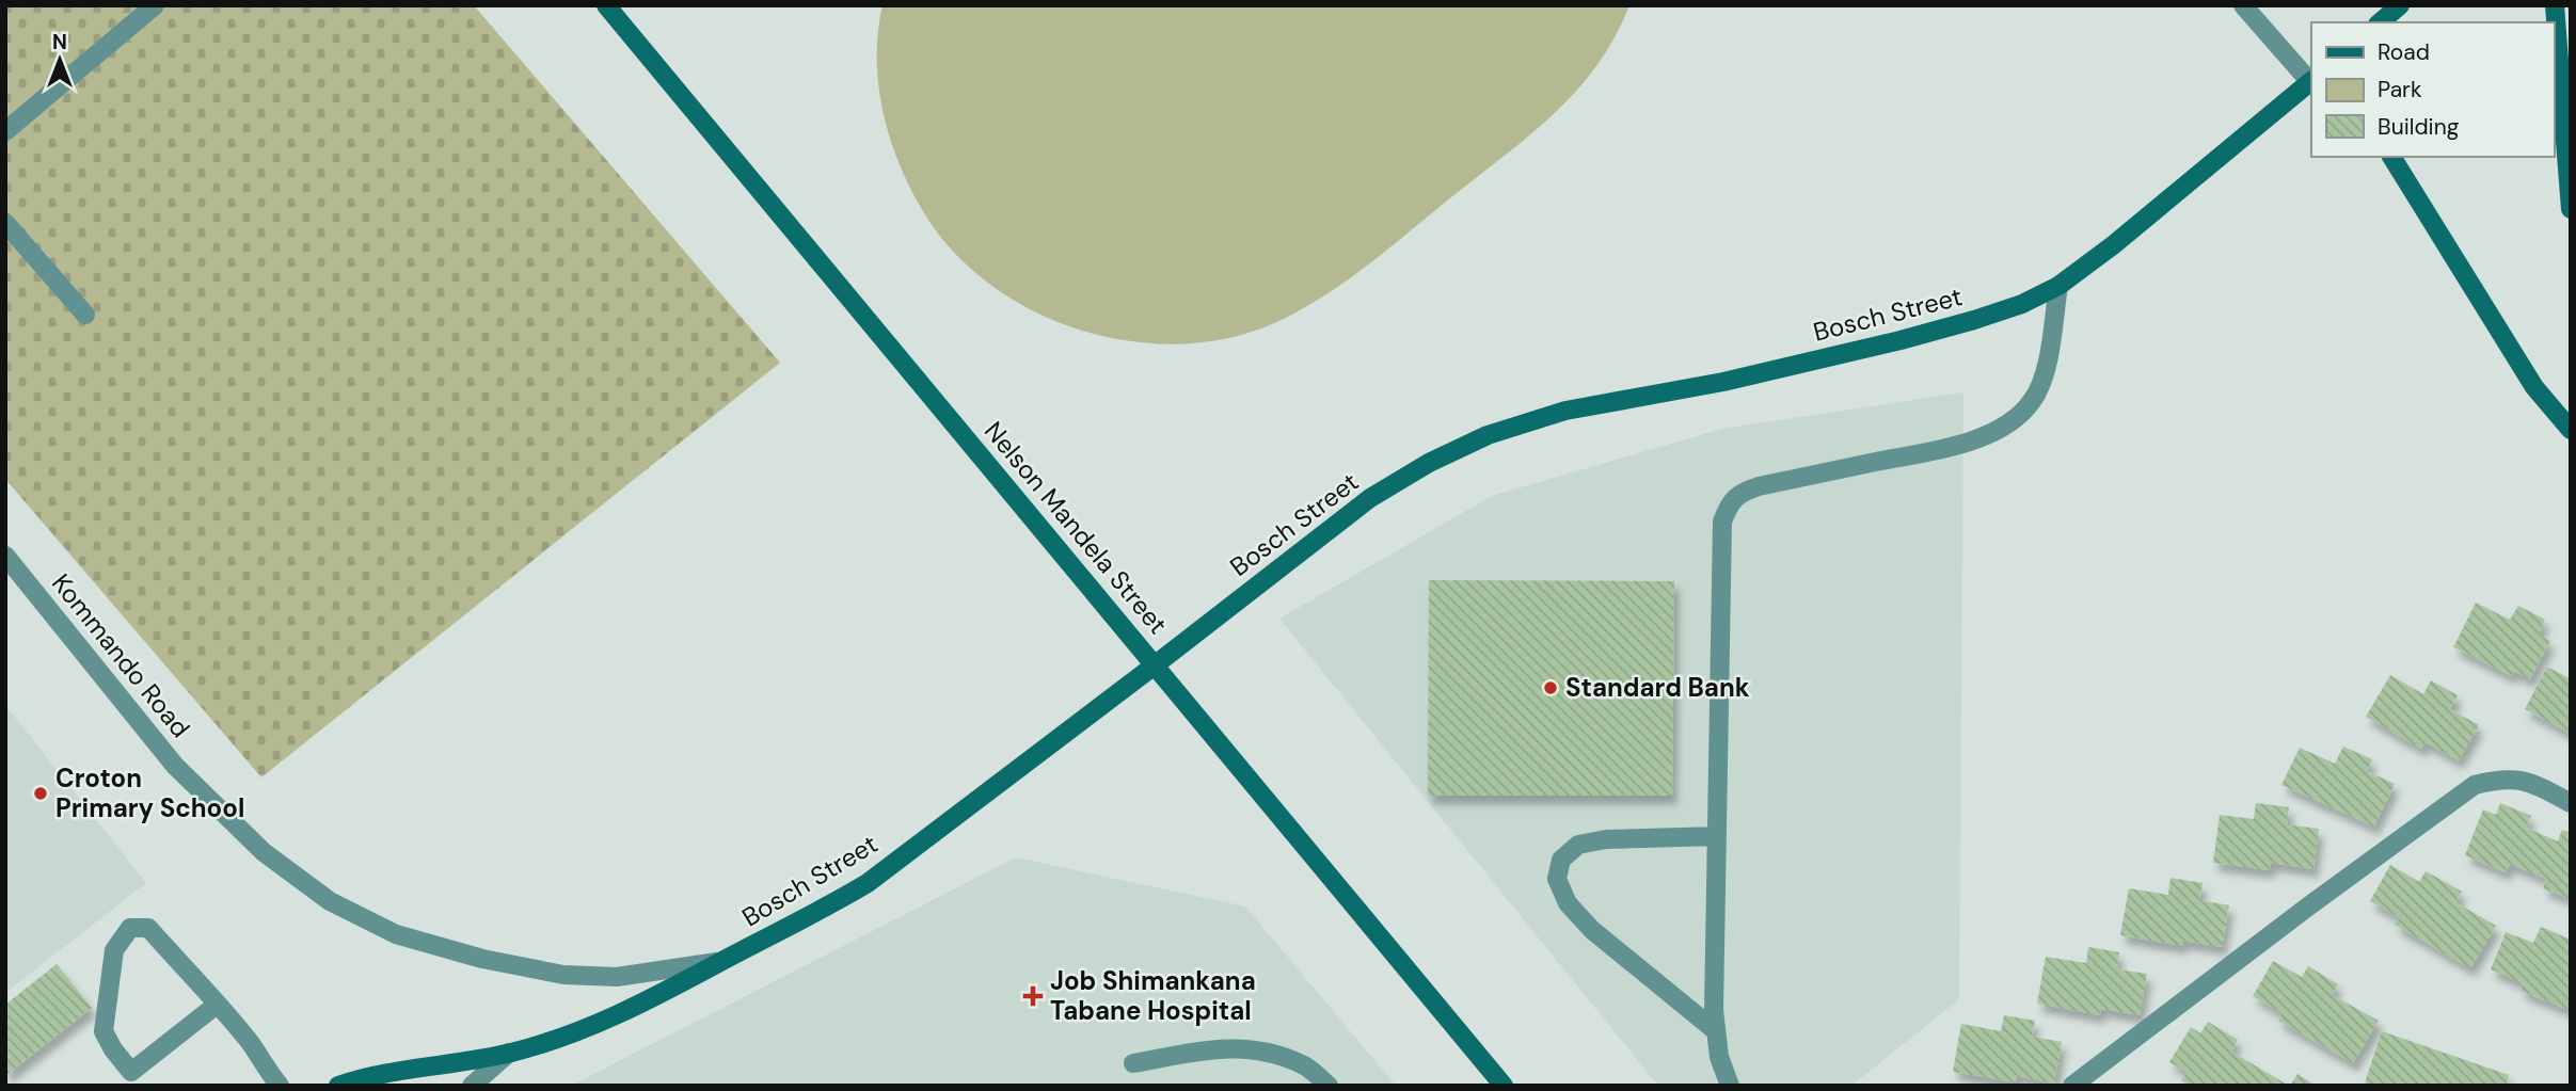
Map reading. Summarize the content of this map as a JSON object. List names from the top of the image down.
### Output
{
  "streets": {
    "street": ["Bosch Street", "Nelson Mandela Street", "Kommando Road"]
  },
  "crossings": [
    ["Bosch Street", "Nelson Mandela Street"],
    ["Bosch Street", "Kommando Road"]
  ],
  "places": {
    "other": ["Standard Bank", "Croton Primary School"],
    "health": ["Job Shimankana Tabane Hospital"]
  },
  "legend": ["Road", "Park", "Building"],
  "north": "top"
}
